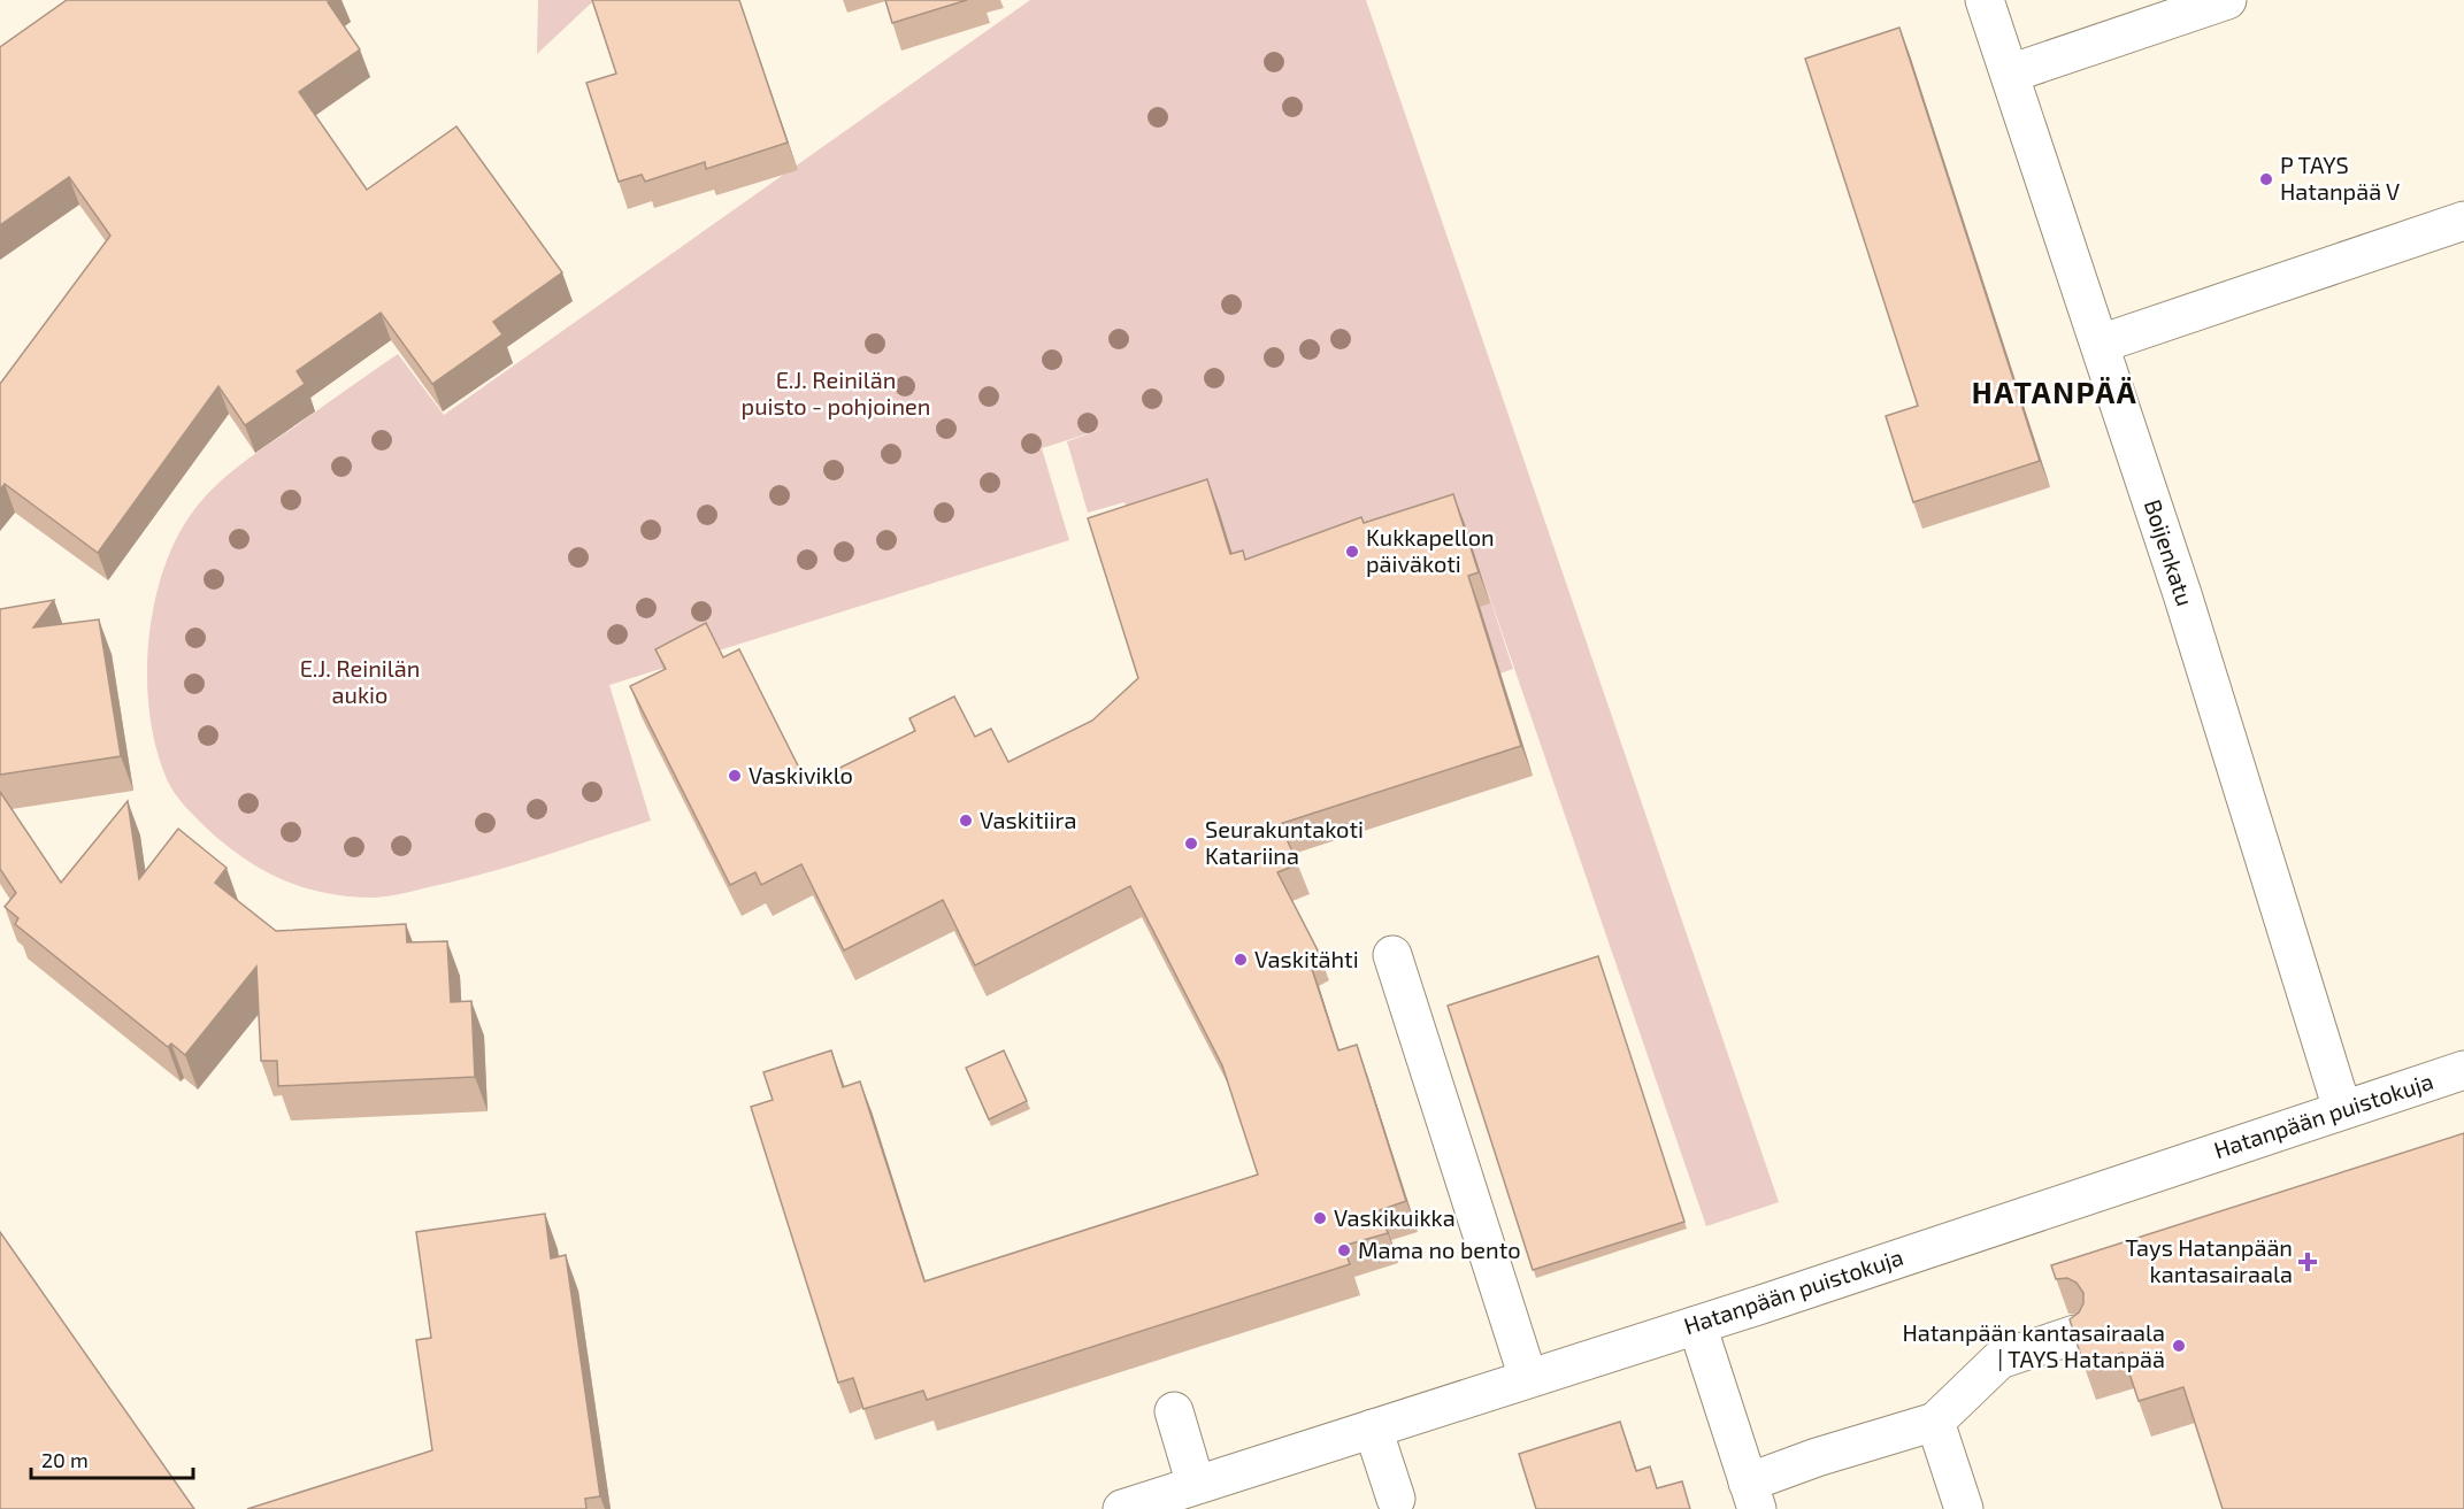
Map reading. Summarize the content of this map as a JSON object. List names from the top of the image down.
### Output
{
  "streets": {
    "street": ["Boijenkatu", "Hatanpään puistokuja"]
  },
  "crossings": [
    ["Boijenkatu", "Hatanpään puistokuja"]
  ],
  "districts": ["HATANPÄÄ"],
  "parks": ["E.J. Reinilän puisto - pohjoinen", "E.J. Reinilän aukio"],
  "places": {
    "other": [
      "P TAYS Hatanpää V",
      "Kukkapellon päiväkoti",
      "Vaskiviklo",
      "Vaskitiira",
      "Seurakuntakoti Katariina",
      "Vaskitähti",
      "Vaskikuikka",
      "Mama no bento",
      "Hatanpään kantasairaala | TAYS Hatanpää"
    ],
    "health": ["Tays Hatanpään kantasairaala"]
  },
  "scale_bar": "20 m"
}
